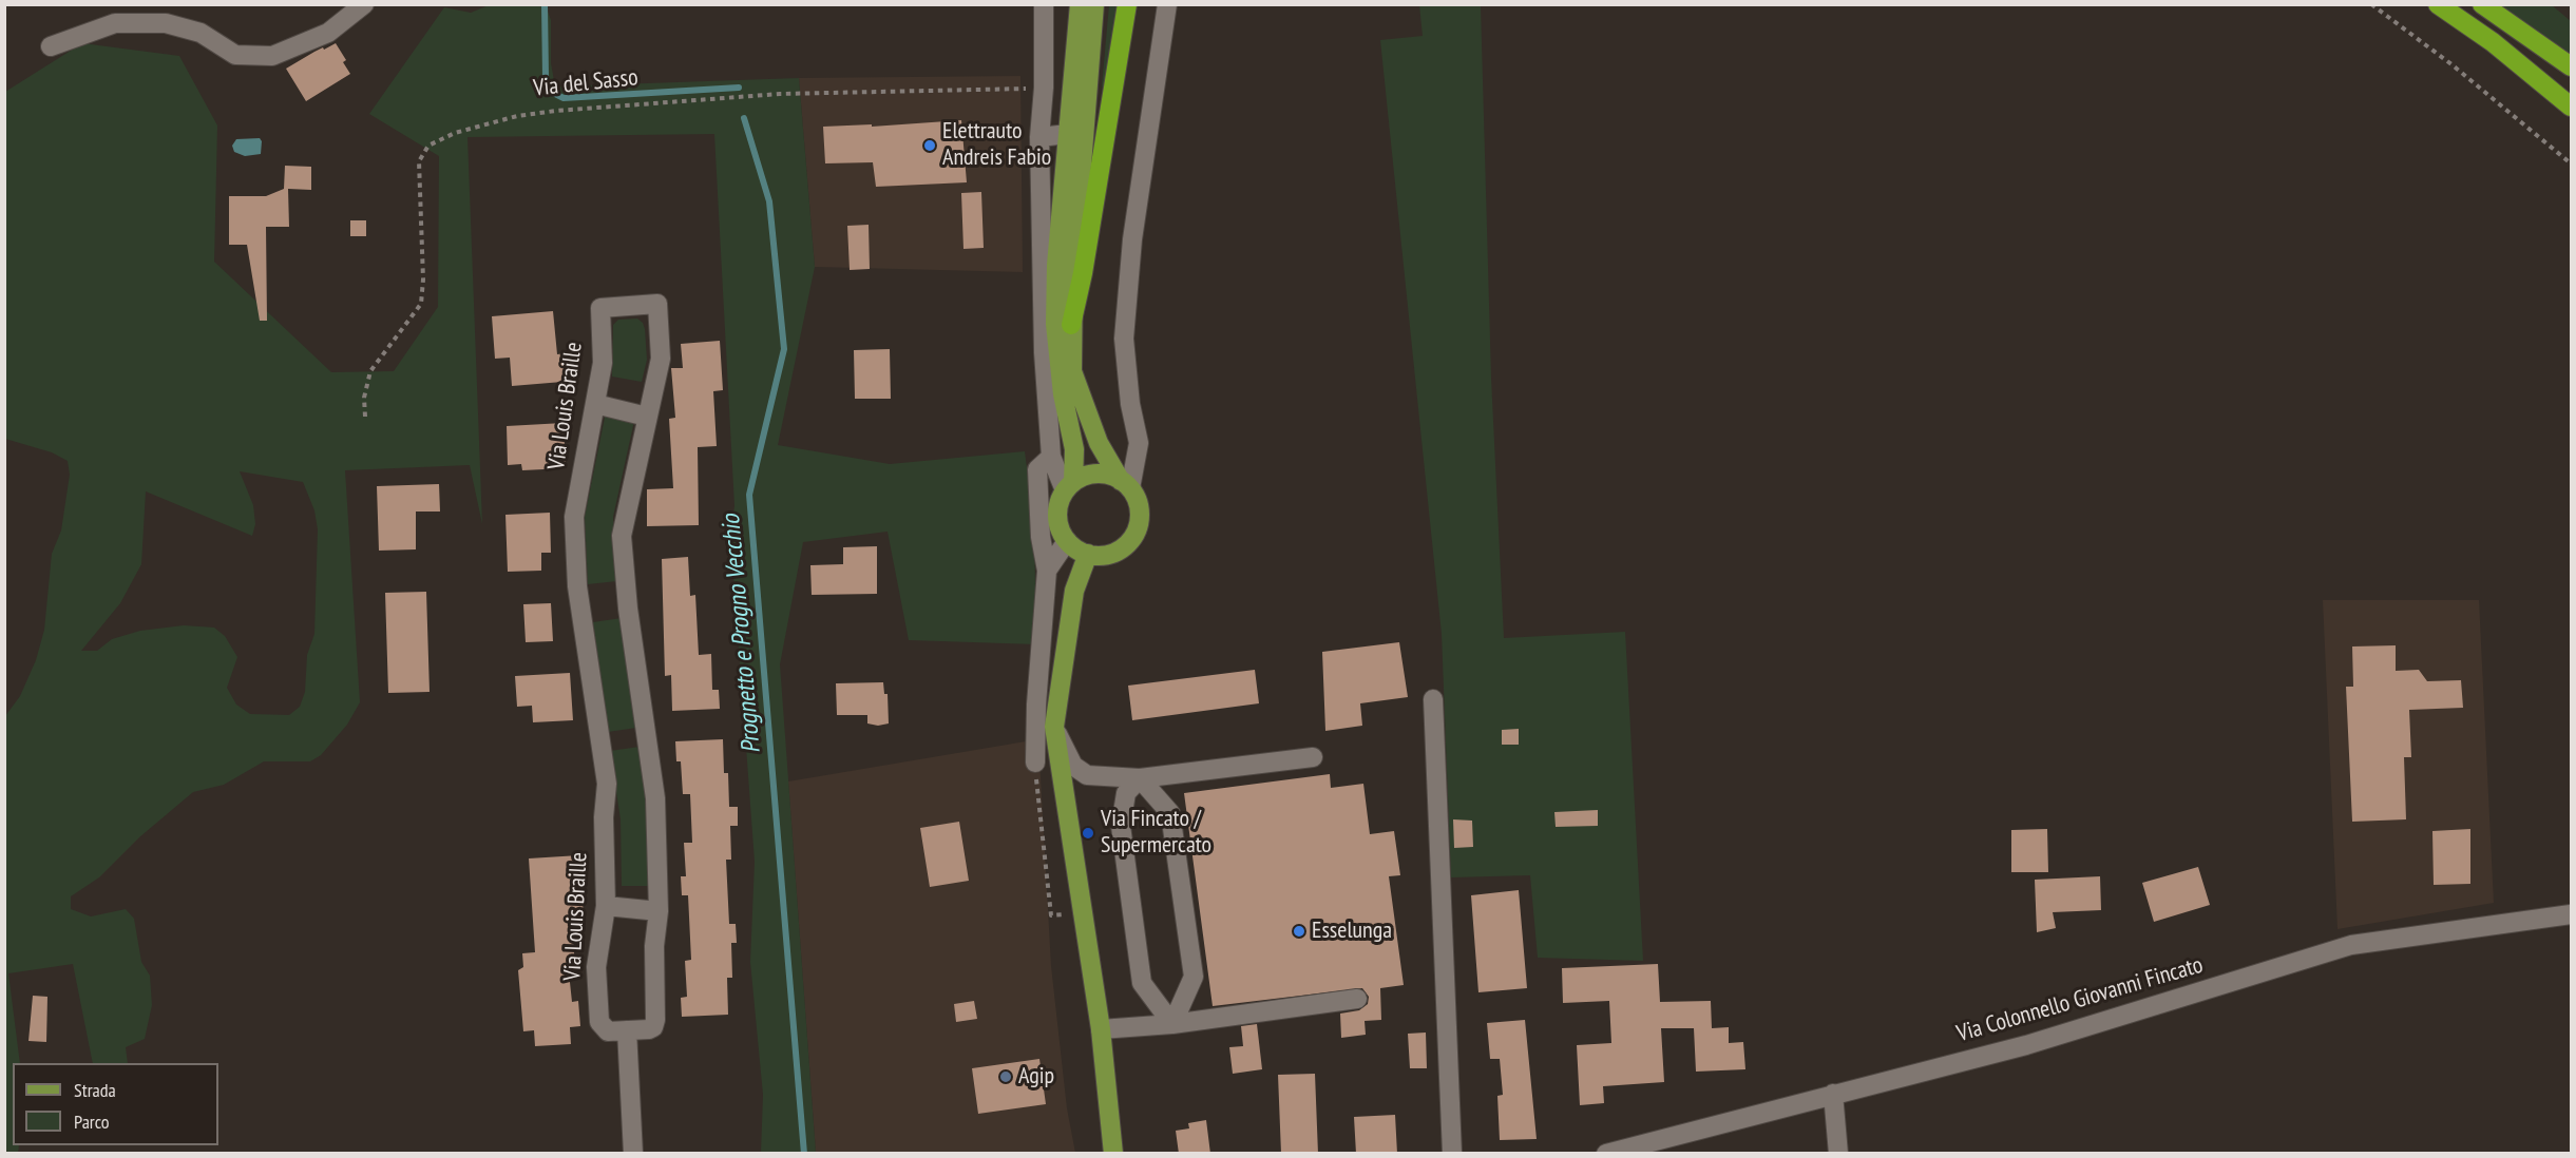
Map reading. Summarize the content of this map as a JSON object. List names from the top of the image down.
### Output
{
  "streets": {
    "street": ["Via Louis Braille", "Via Colonnello Giovanni Fincato"],
    "path": ["Via del Sasso"]
  },
  "water": ["Prognetto e Progno Vecchio"],
  "places": [
    "Elettrauto Andreis Fabio",
    "Via Fincato / Supermercato",
    "Esselunga",
    "Agip"
  ],
  "legend": ["Strada", "Parco"]
}
